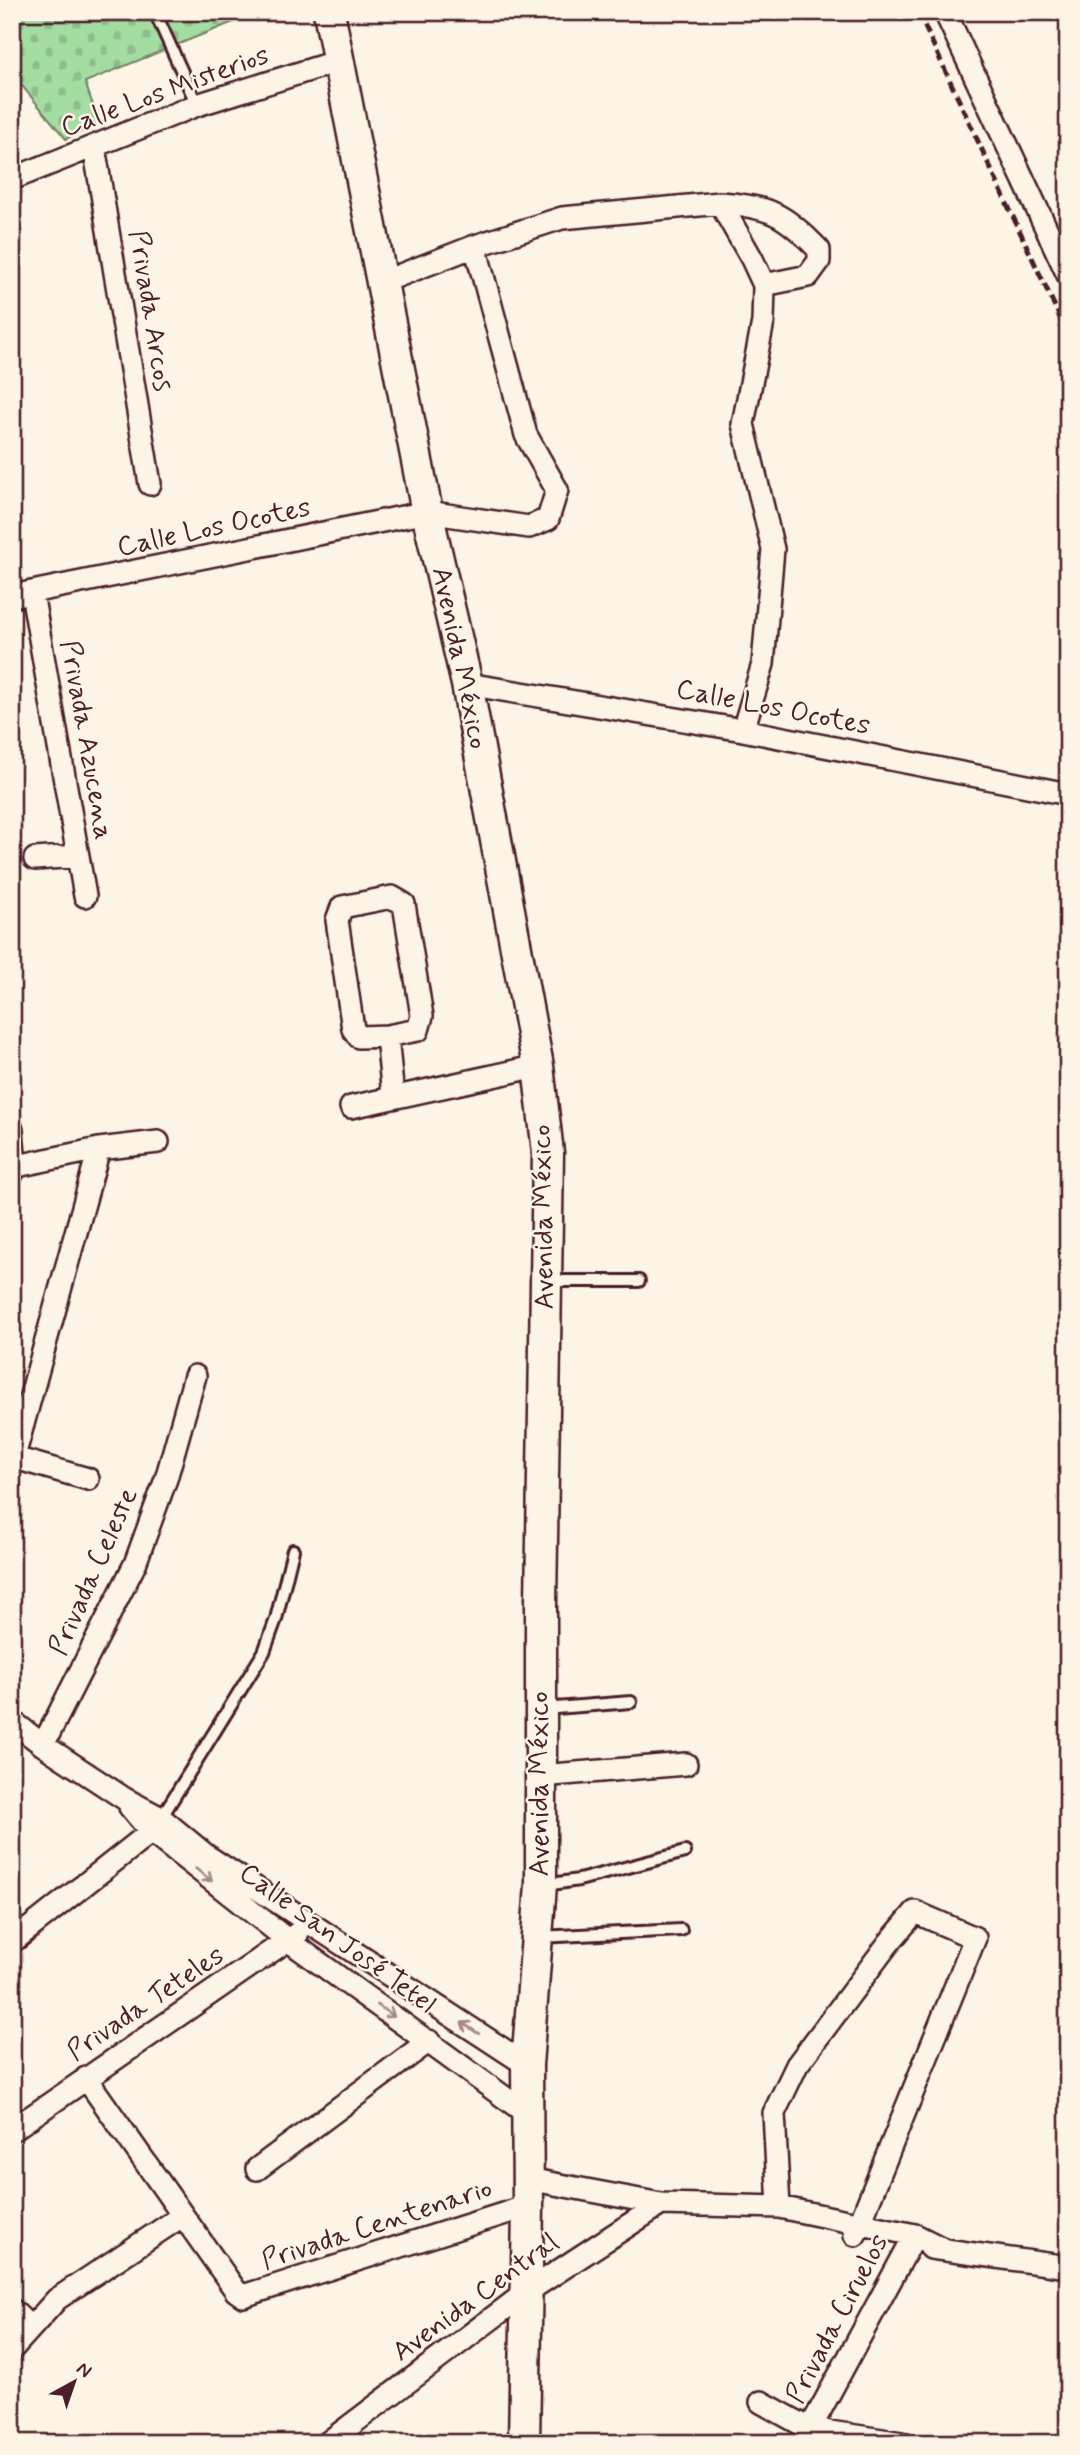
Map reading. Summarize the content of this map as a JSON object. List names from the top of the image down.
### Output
{
  "streets": {
    "main road": ["Avenida México"],
    "street": [
      "Calle Los Misterios",
      "Privada Arcos",
      "Calle Los Ocotes",
      "Privada Azucena",
      "Privada Celeste",
      "Calle San José Tetel",
      "Privada Teteles",
      "Privada Centenario",
      "Avenida Central",
      "Privada Ciruelos"
    ]
  },
  "crossings": [
    ["Calle Los Misterios", "Privada Arcos"],
    ["Calle Los Misterios", "Avenida México"],
    ["Calle Los Ocotes", "Avenida México"],
    ["Calle Los Ocotes", "Privada Azucena"],
    ["Avenida México", "Calle San José Tetel"],
    ["Avenida México", "Privada Centenario"],
    ["Avenida México", "Avenida Central"],
    ["Privada Celeste", "Calle San José Tetel"],
    ["Calle San José Tetel", "Privada Teteles"]
  ],
  "north": "top right"
}
